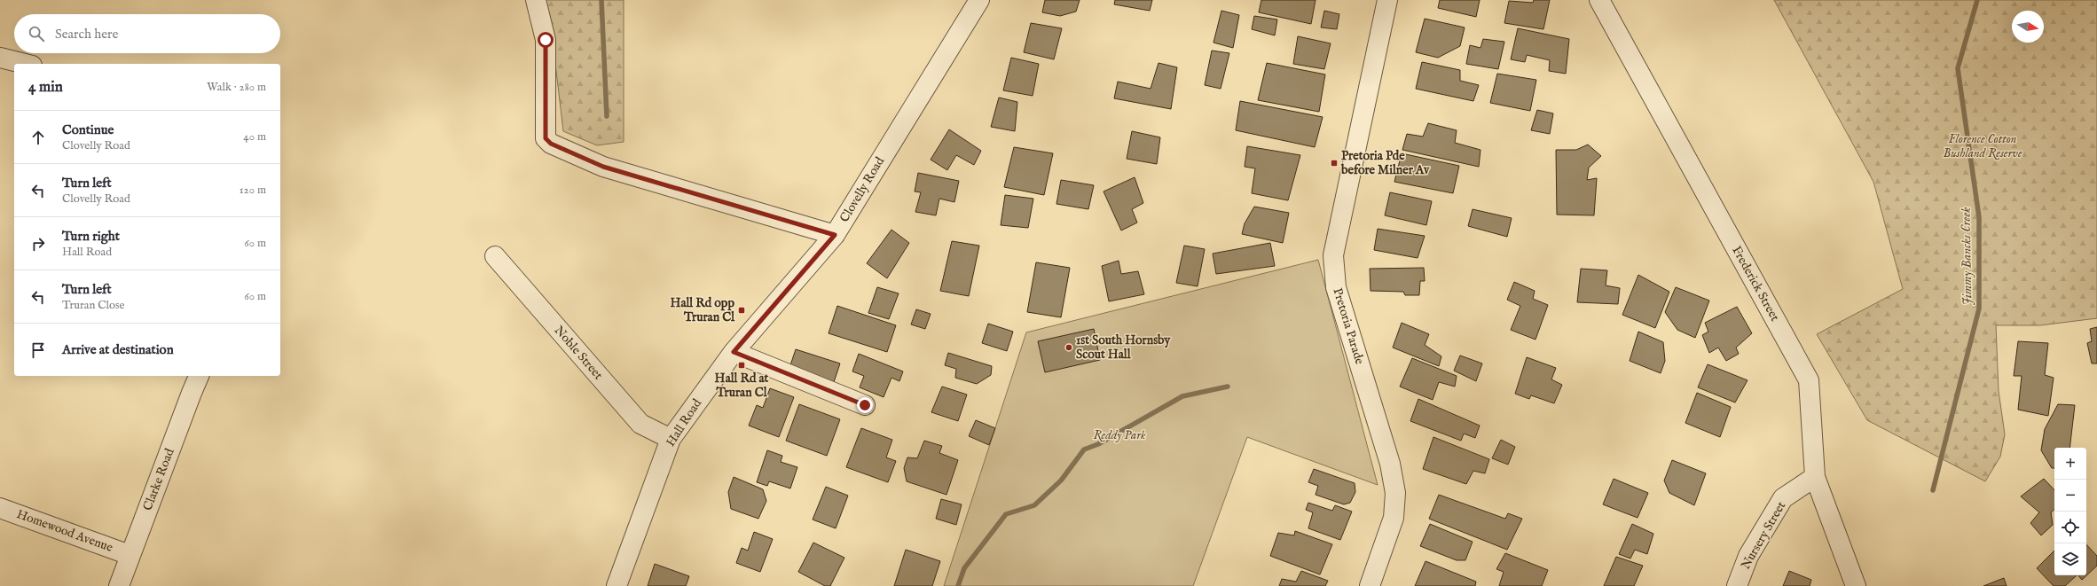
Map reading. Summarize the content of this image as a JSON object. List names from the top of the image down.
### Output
{
  "streets": {
    "street": [
      "Clovelly Road",
      "Frederick Street",
      "Pretoria Parade",
      "Noble Street",
      "Hall Road",
      "Clarke Road",
      "Homewood Avenue",
      "Nursery Street"
    ]
  },
  "crossings": [
    ["Clovelly Road", "Hall Road"],
    ["Frederick Street", "Nursery Street"],
    ["Noble Street", "Hall Road"],
    ["Clarke Road", "Homewood Avenue"]
  ],
  "water": ["Jimmy Bancks Creek"],
  "parks": ["Florence Cotton Bushland Reserve", "Reddy Park"],
  "places": {
    "transit": ["Pretoria Pde before Milner Av", "Hall Rd opp Truran Cl", "Hall Rd at Truran Cl"],
    "other": ["1st South Hornsby Scout Hall"]
  },
  "north": "right",
  "page": {
    "search": "Search here",
    "heading": ["4 min", "Walk · 280 m"],
    "list": [
      ["Continue", "Clovelly Road", "40 m"],
      ["Turn left", "Clovelly Road", "120 m"],
      ["Turn right", "Hall Road", "60 m"],
      ["Turn left", "Truran Close", "60 m"],
      "Arrive at destination"
    ],
    "map_buttons": ["+", "−"]
  }
}
